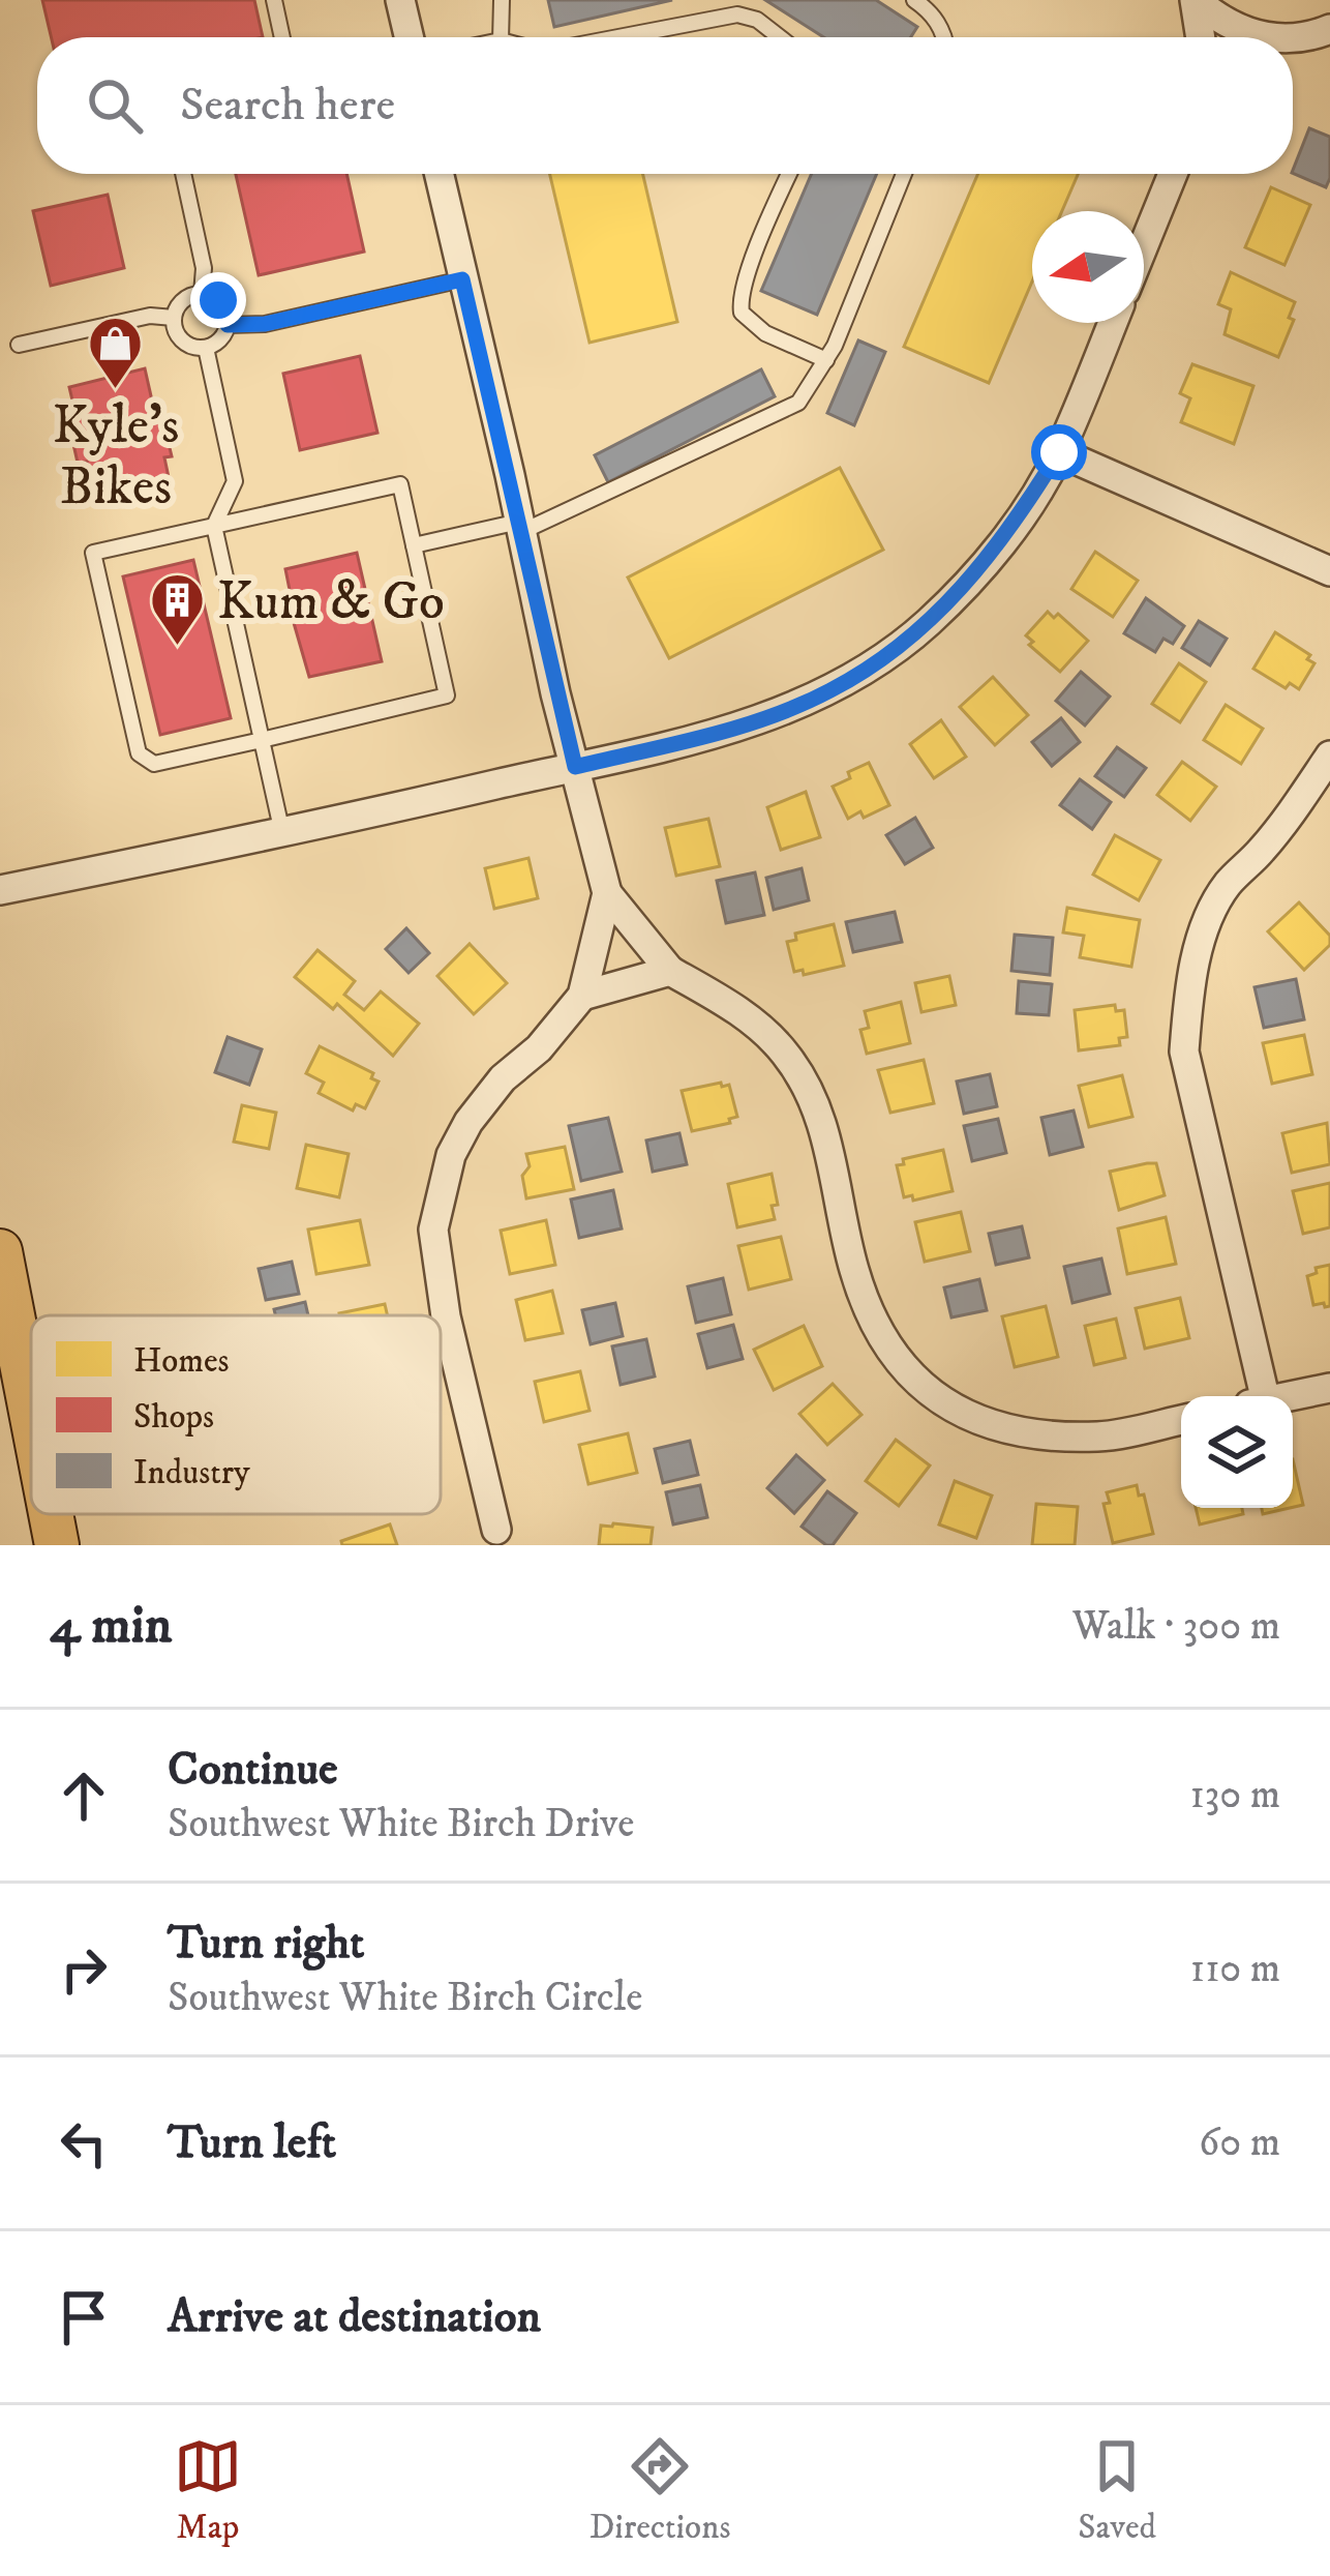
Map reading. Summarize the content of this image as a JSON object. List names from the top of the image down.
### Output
{
  "places": {
    "shop": ["Kyle's Bikes"],
    "building": ["Kum & Go"]
  },
  "legend": ["Homes", "Shops", "Industry"],
  "north": "left",
  "page": {
    "search": "Search here",
    "heading": ["4 min", "Walk · 300 m"],
    "list": [
      ["Continue", "Southwest White Birch Drive", "130 m"],
      ["Turn right", "Southwest White Birch Circle", "110 m"],
      ["Turn left", "60 m"],
      "Arrive at destination"
    ],
    "nav": ["Map", "Directions", "Saved"]
  }
}
